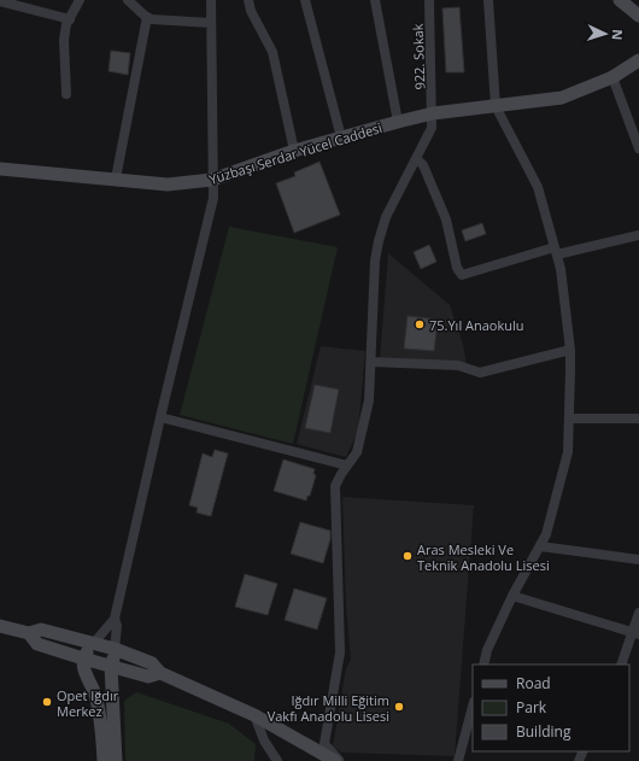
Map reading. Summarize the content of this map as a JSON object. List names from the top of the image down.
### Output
{
  "streets": {
    "street": ["922. Sokak", "Yüzbaşı Serdar Yücel Caddesi"]
  },
  "crossings": [
    ["922. Sokak", "Yüzbaşı Serdar Yücel Caddesi"]
  ],
  "places": [
    "75.Yıl Anaokulu",
    "Aras Mesleki Ve Teknik Anadolu Lisesi",
    "Opet Iğdır Merkez",
    "Iğdır Milli Eğitim Vakfı Anadolu Lisesi"
  ],
  "legend": ["Road", "Park", "Building"],
  "north": "right"
}
